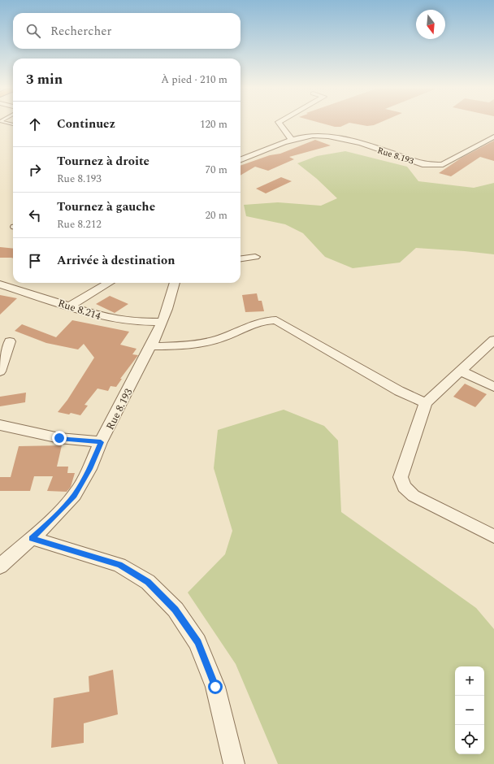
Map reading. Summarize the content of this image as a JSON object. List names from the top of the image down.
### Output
{
  "streets": {
    "street": ["Rue 8.193", "Rue 8.214"]
  },
  "crossings": [
    ["Rue 8.193", "Rue 8.214"]
  ],
  "north": "bottom",
  "page": {
    "search": "Rechercher",
    "heading": ["3 min", "À pied · 210 m"],
    "list": [
      ["Continuez", "120 m"],
      ["Tournez à droite", "Rue 8.193", "70 m"],
      ["Tournez à gauche", "Rue 8.212", "20 m"],
      "Arrivée à destination"
    ],
    "map_buttons": ["+", "−"]
  }
}
